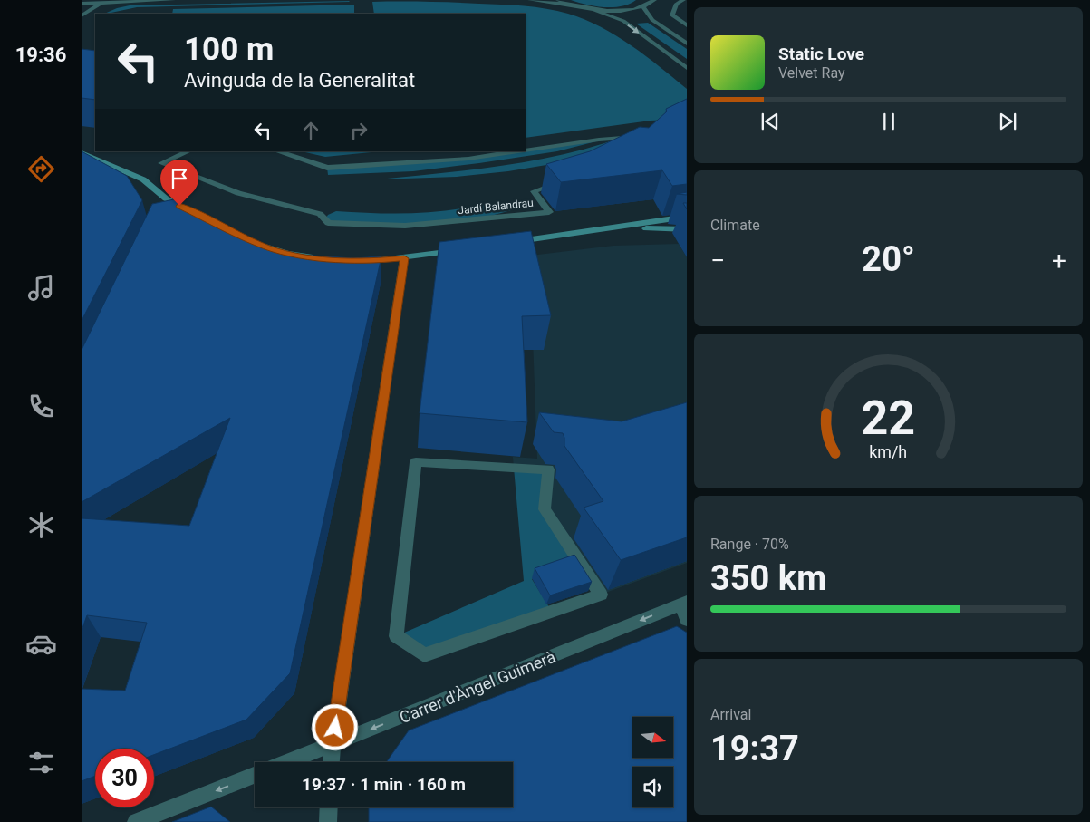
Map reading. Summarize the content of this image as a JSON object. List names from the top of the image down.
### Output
{
  "streets": {
    "street": ["Jardí Balandrau", "Carrer d'Àngel Guimerà"]
  },
  "one_way": ["Carrer d'Àngel Guimerà"],
  "north": "right",
  "page": {
    "tabs": "19:36",
    "turn": ["100 m", "Avinguda de la Generalitat"],
    "song": ["Static Love", "Velvet Ray"],
    "tile": [
      "Climate",
      ["Range · 70%", "350 km"],
      ["Arrival", "19:37"]
    ],
    "heat": ["−", "20°", "+"],
    "limit": "30",
    "trip": "19:37 · 1 min · 160 m",
    "gauge": ["22", "km/h"]
  }
}
